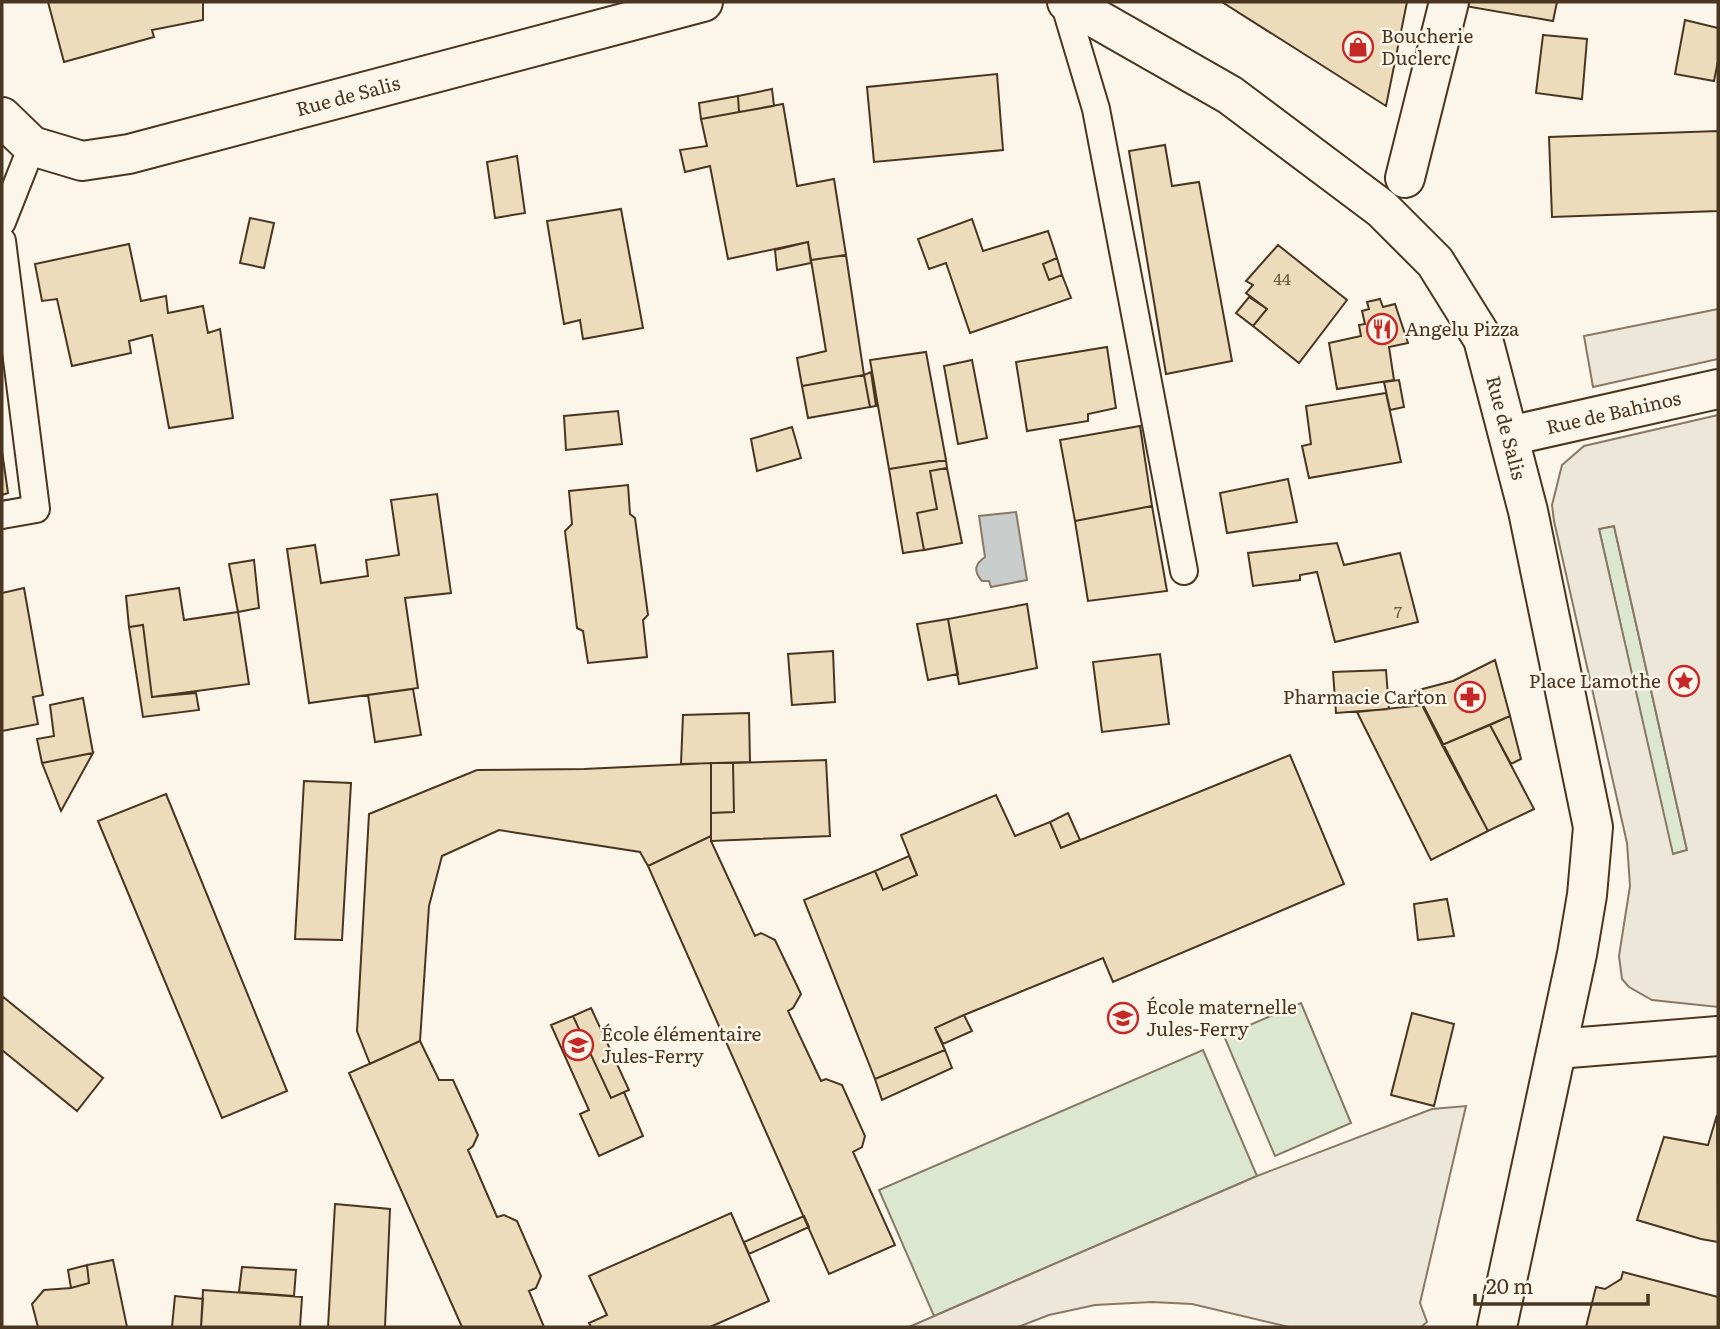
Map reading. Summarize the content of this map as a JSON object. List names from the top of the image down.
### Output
{
  "streets": {
    "street": ["Rue de Salis", "Rue de Bahinos"]
  },
  "crossings": [
    ["Rue de Salis", "Rue de Bahinos"]
  ],
  "places": {
    "shop": ["Boucherie Duclerc"],
    "restaurant": ["Angelu Pizza"],
    "place": ["Place Lamothe"],
    "pharmacy": ["Pharmacie Carton"],
    "school or university": ["École maternelle Jules-Ferry", "École élémentaire Jules-Ferry"]
  },
  "house_numbers": ["44", "7"],
  "scale_bar": "20 m"
}
